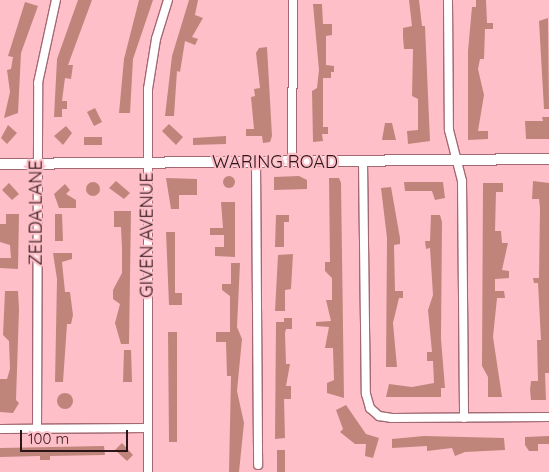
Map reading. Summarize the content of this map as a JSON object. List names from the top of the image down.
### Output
{
  "streets": {
    "street": ["WARING ROAD", "ZELDA LANE", "GIVEN AVENUE"]
  },
  "crossings": [
    ["WARING ROAD", "ZELDA LANE"],
    ["WARING ROAD", "GIVEN AVENUE"]
  ],
  "scale_bar": "100 m"
}
